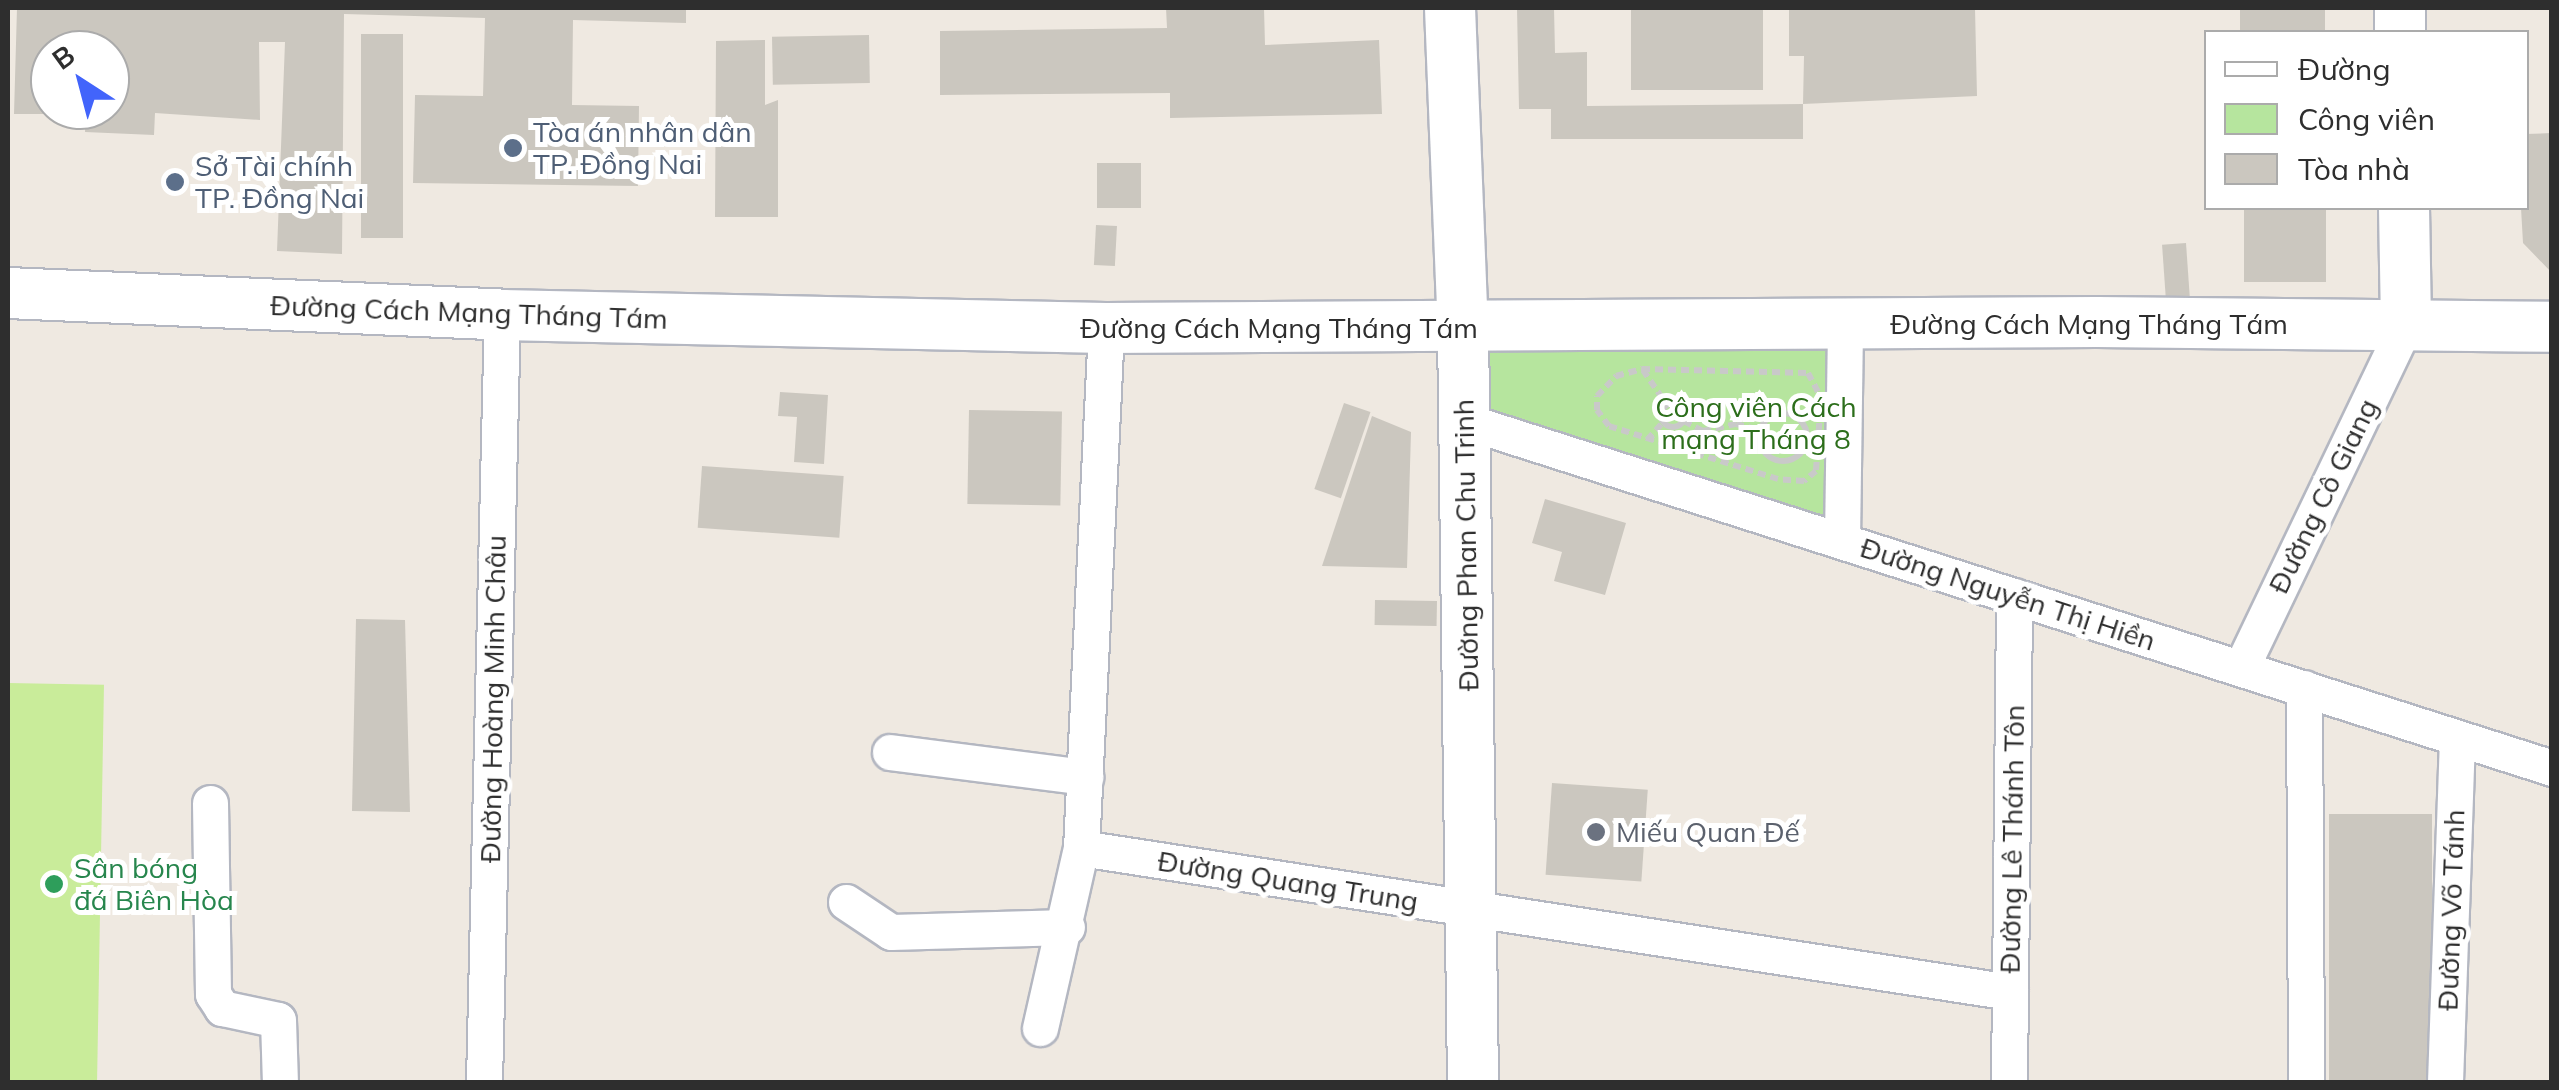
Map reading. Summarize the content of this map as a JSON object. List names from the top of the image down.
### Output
{
  "streets": {
    "main road": ["Đường Cách Mạng Tháng Tám", "Đường Phan Chu Trinh"],
    "street": [
      "Đường Cô Giang",
      "Đường Nguyễn Thị Hiền",
      "Đường Hoàng Minh Châu",
      "Đường Lê Thánh Tôn",
      "Đường Quang Trung",
      "Đường Võ Tánh"
    ]
  },
  "crossings": [
    ["Đường Cách Mạng Tháng Tám", "Đường Cô Giang"],
    ["Đường Cách Mạng Tháng Tám", "Đường Phan Chu Trinh"],
    ["Đường Cách Mạng Tháng Tám", "Đường Hoàng Minh Châu"],
    ["Đường Cô Giang", "Đường Nguyễn Thị Hiền"],
    ["Đường Phan Chu Trinh", "Đường Nguyễn Thị Hiền"],
    ["Đường Phan Chu Trinh", "Đường Quang Trung"],
    ["Đường Nguyễn Thị Hiền", "Đường Lê Thánh Tôn"],
    ["Đường Nguyễn Thị Hiền", "Đường Võ Tánh"],
    ["Đường Lê Thánh Tôn", "Đường Quang Trung"]
  ],
  "parks": ["Công viên Cách mạng Tháng 8"],
  "places": [
    "Tòa án nhân dân TP. Đồng Nai",
    "Sở Tài chính TP. Đồng Nai",
    "Miếu Quan Đế",
    "Sân bóng đá Biên Hòa"
  ],
  "legend": ["Đường", "Công viên", "Tòa nhà"],
  "north": "top left"
}
